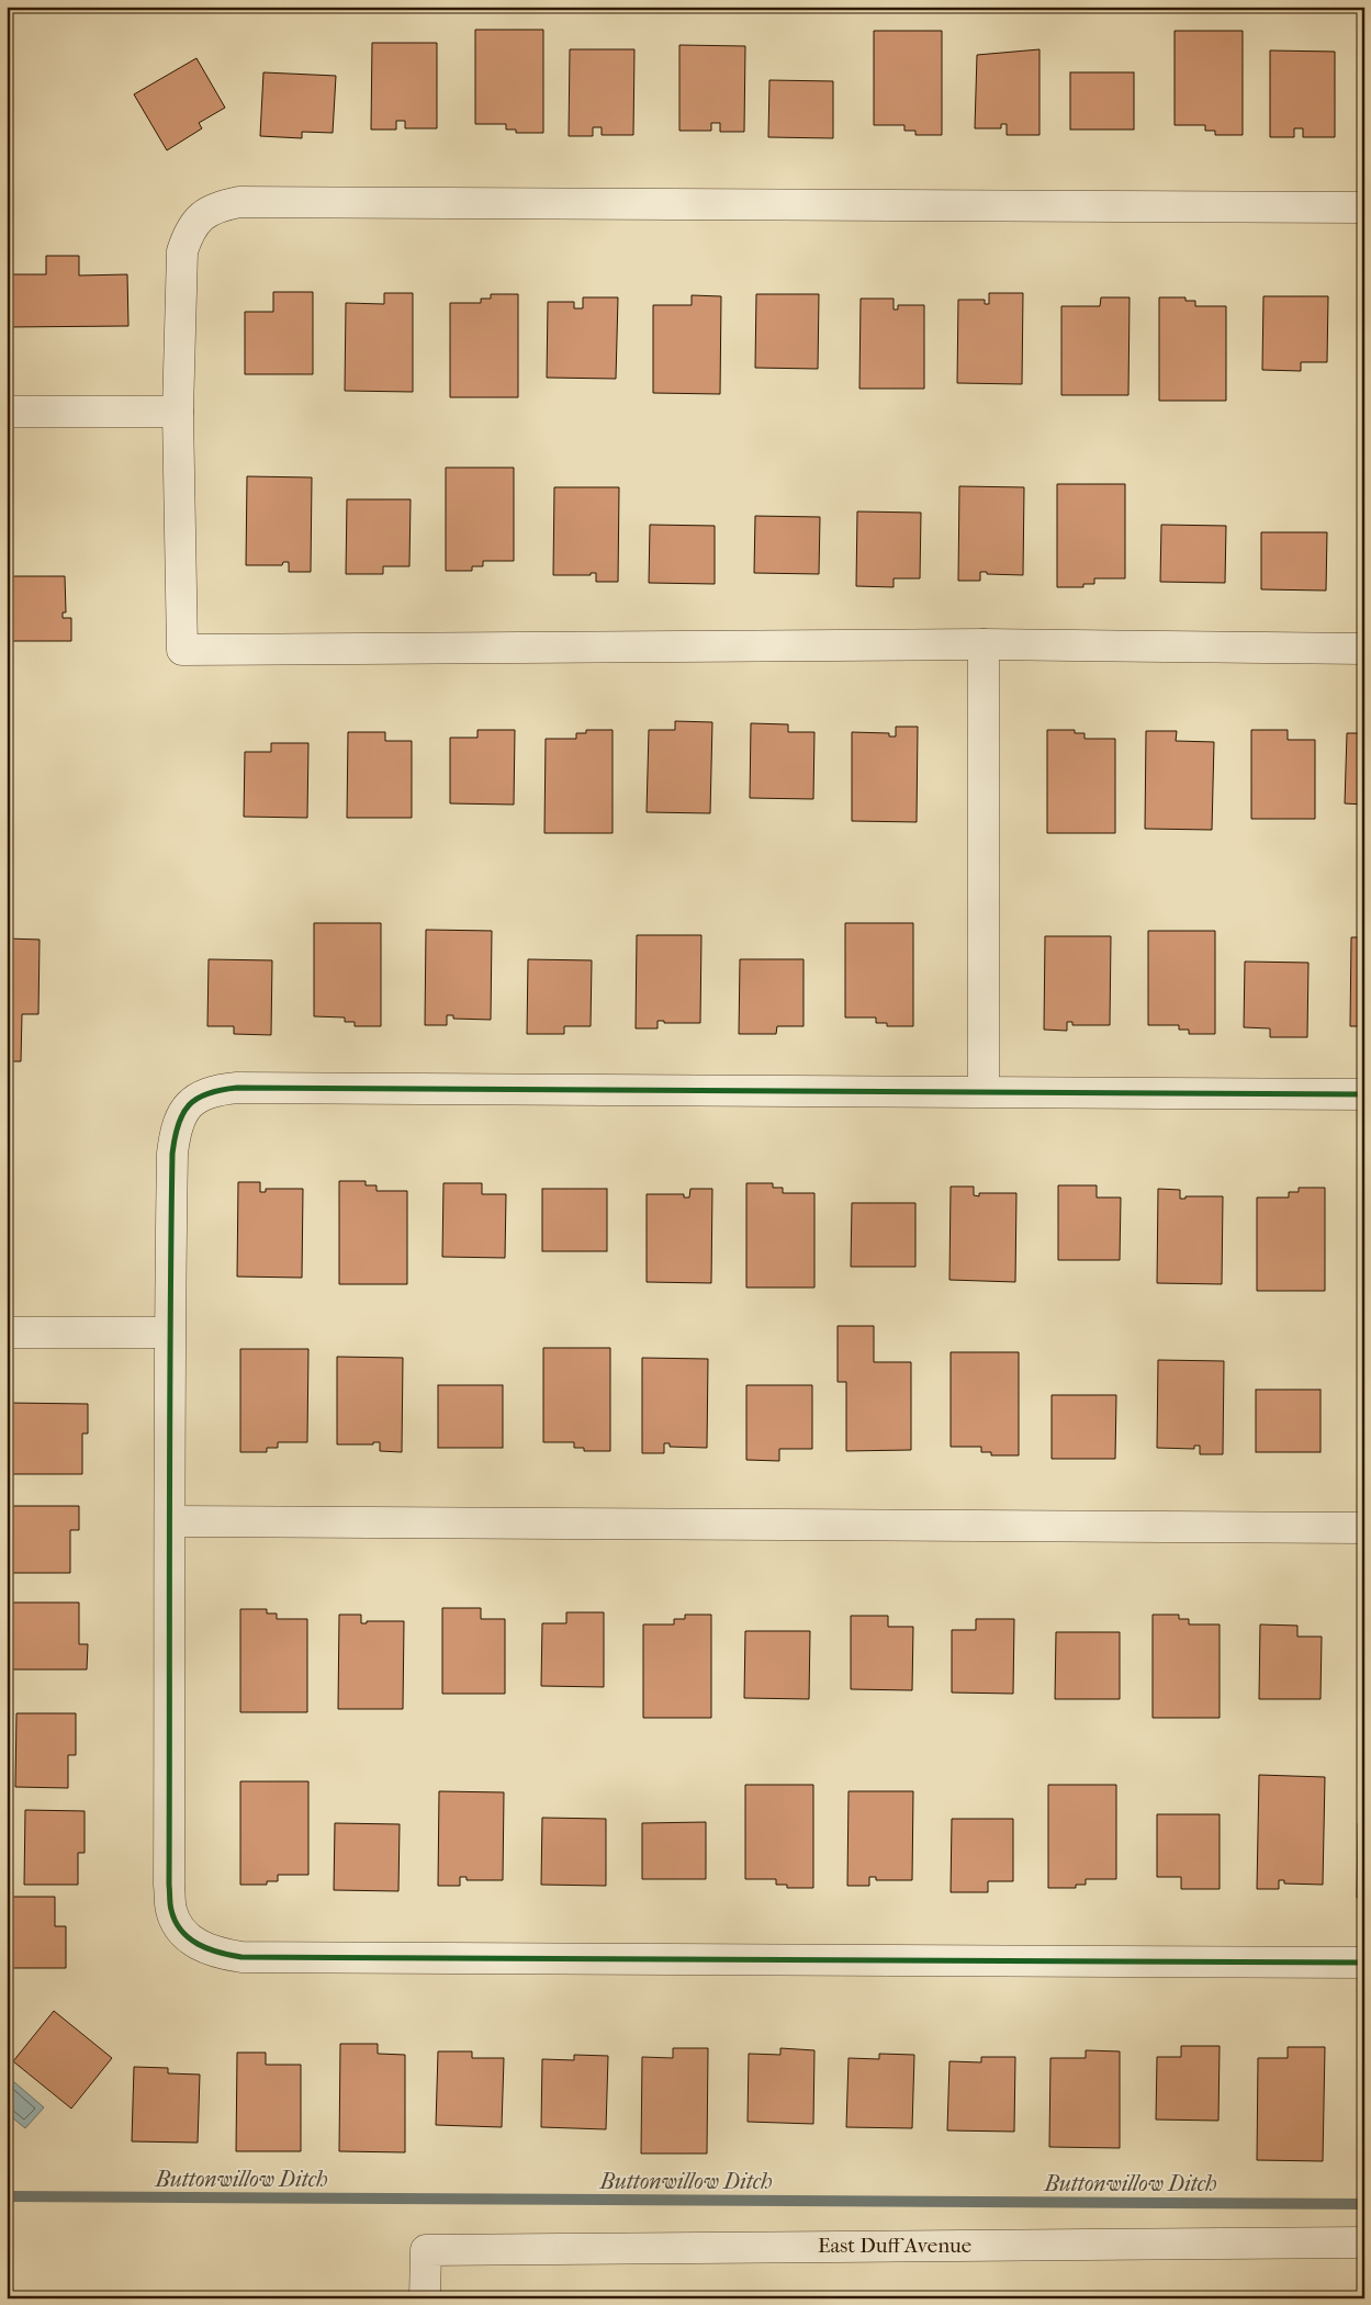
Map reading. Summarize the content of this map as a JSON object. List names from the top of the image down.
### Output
{
  "streets": {
    "street": ["East Duff Avenue"]
  },
  "water": ["Buttonwillow Ditch"]
}
